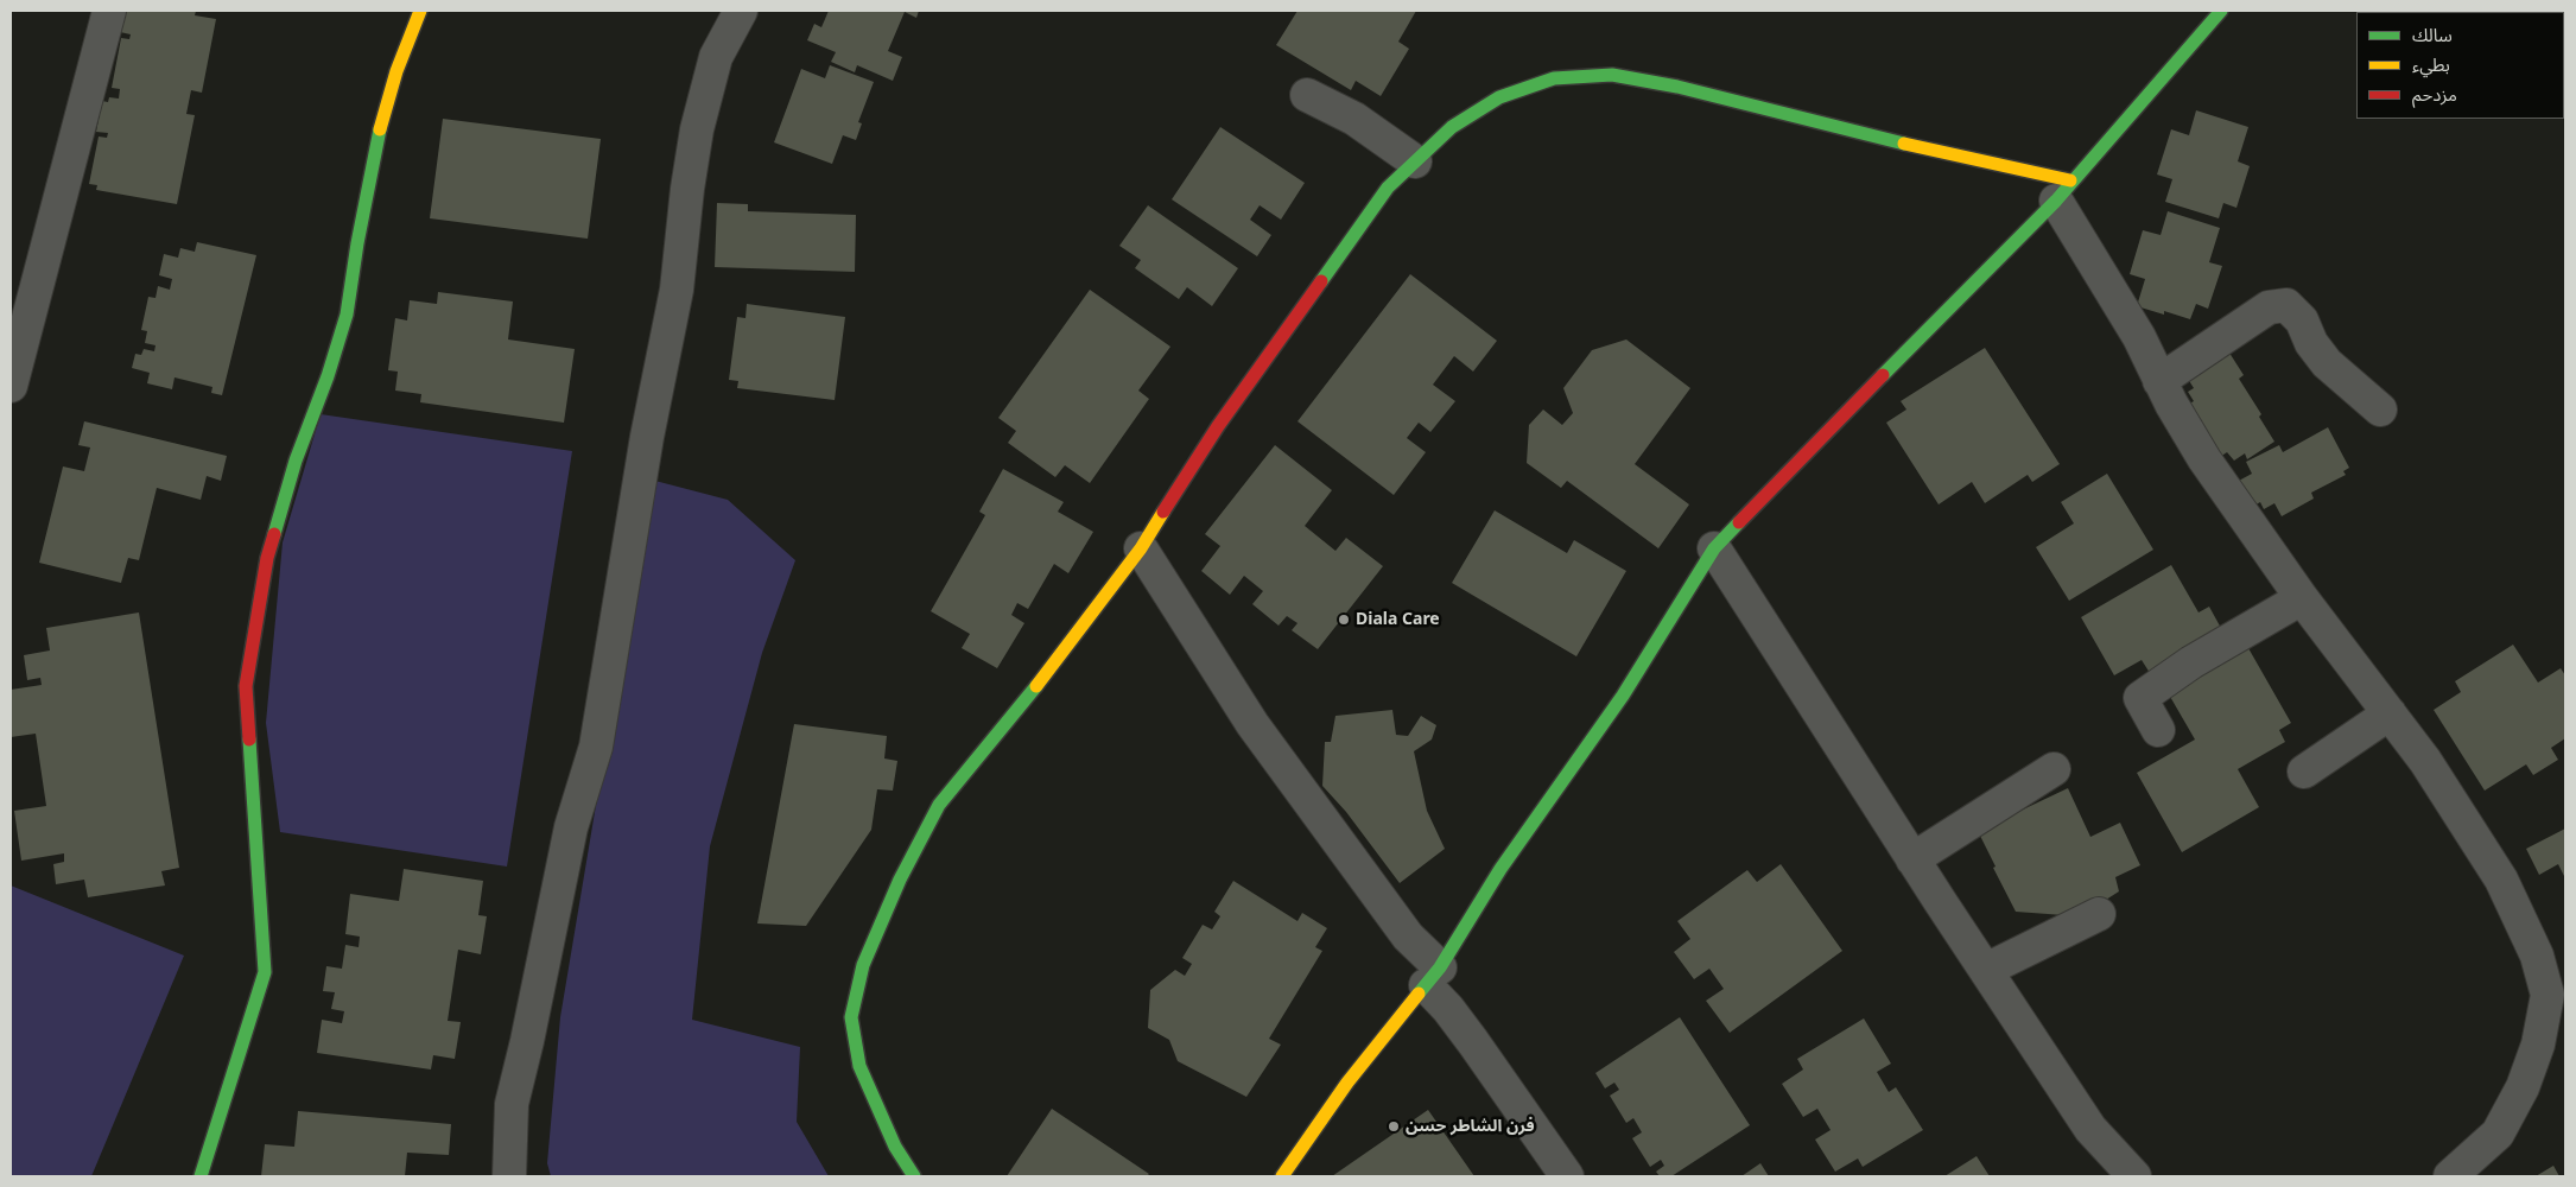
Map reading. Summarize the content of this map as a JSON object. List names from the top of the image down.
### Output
{
  "places": ["Diala Care", "فرن الشاطر حسن"],
  "legend": ["سالك", "بطيء", "مزدحم"]
}
